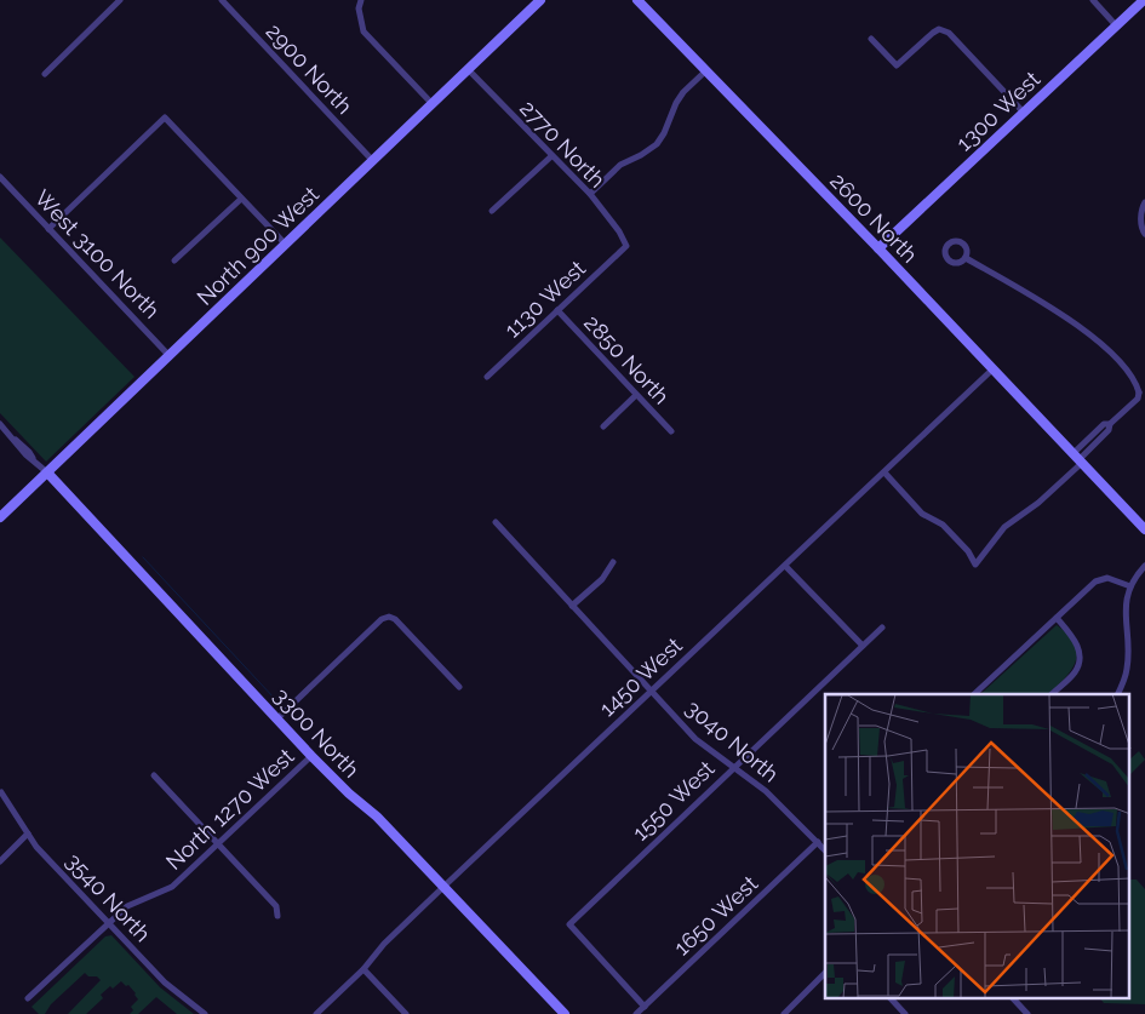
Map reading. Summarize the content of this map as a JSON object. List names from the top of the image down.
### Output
{
  "streets": {
    "street": [
      "2900 North",
      "1300 West",
      "2770 North",
      "2600 North",
      "North 900 West",
      "West 3100 North",
      "1130 West",
      "2850 North",
      "1450 West",
      "3300 North",
      "3040 North",
      "1550 West",
      "North 1270 West",
      "3540 North",
      "1650 West"
    ]
  },
  "crossings": [
    ["2900 North", "North 900 West"],
    ["1300 West", "2600 North"],
    ["2770 North", "North 900 West"],
    ["2770 North", "1130 West"],
    ["2600 North", "1450 West"],
    ["North 900 West", "West 3100 North"],
    ["North 900 West", "3300 North"],
    ["1130 West", "2850 North"],
    ["1450 West", "3300 North"],
    ["1450 West", "3040 North"],
    ["3300 North", "North 1270 West"],
    ["3040 North", "1550 West"],
    ["3040 North", "1650 West"],
    ["1550 West", "1650 West"],
    ["North 1270 West", "3540 North"]
  ]
}
